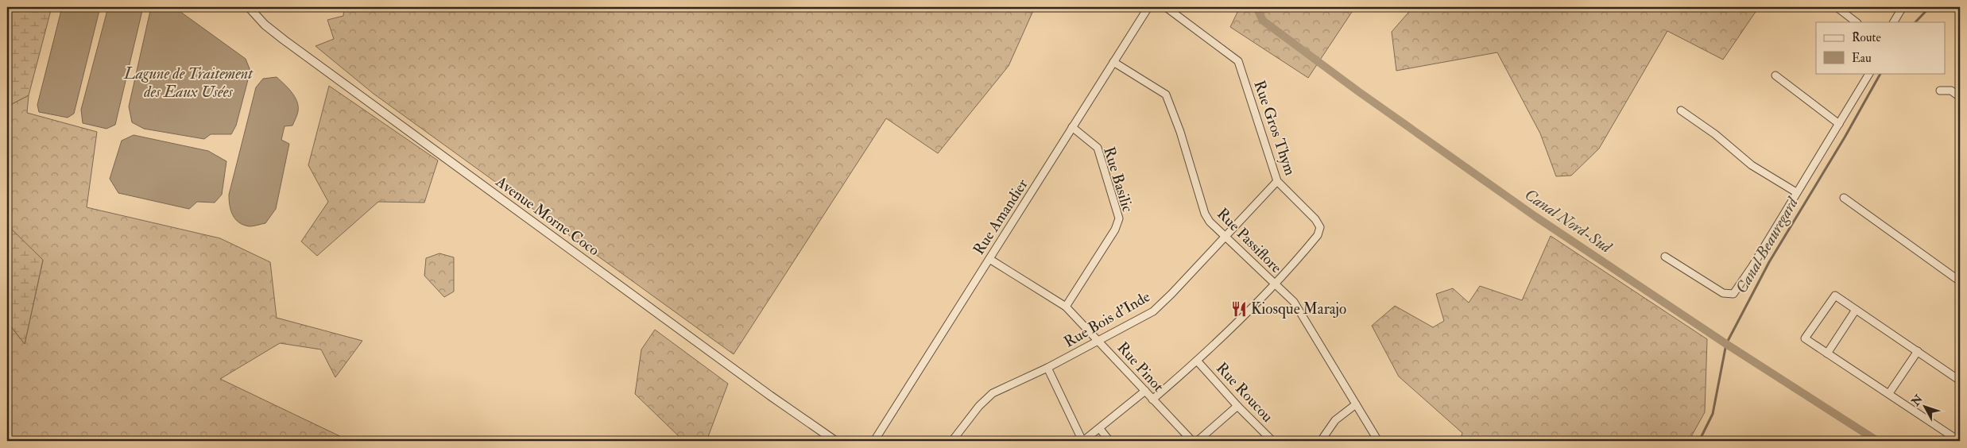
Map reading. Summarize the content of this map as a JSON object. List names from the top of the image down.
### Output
{
  "streets": {
    "street": [
      "Rue Gros Thym",
      "Rue Basilic",
      "Avenue Morne Coco",
      "Rue Amandier",
      "Rue Passiflore",
      "Rue Bois d'Inde",
      "Rue Pinot",
      "Rue Roucou"
    ]
  },
  "crossings": [
    ["Rue Gros Thym", "Rue Passiflore"],
    ["Rue Gros Thym", "Rue Bois d'Inde"],
    ["Rue Gros Thym", "Rue Pinot"],
    ["Rue Gros Thym", "Rue Roucou"],
    ["Rue Basilic", "Rue Amandier"],
    ["Rue Basilic", "Rue Pinot"],
    ["Rue Amandier", "Rue Passiflore"],
    ["Rue Amandier", "Rue Pinot"],
    ["Rue Passiflore", "Rue Bois d'Inde"],
    ["Rue Bois d'Inde", "Rue Pinot"]
  ],
  "water": ["Lagune de Traitement des Eaux Usées", "Canal Nord-Sud", "Canal Beauregard"],
  "places": {
    "restaurant": ["Kiosque Marajo"]
  },
  "legend": ["Route", "Eau"],
  "north": "top left"
}
